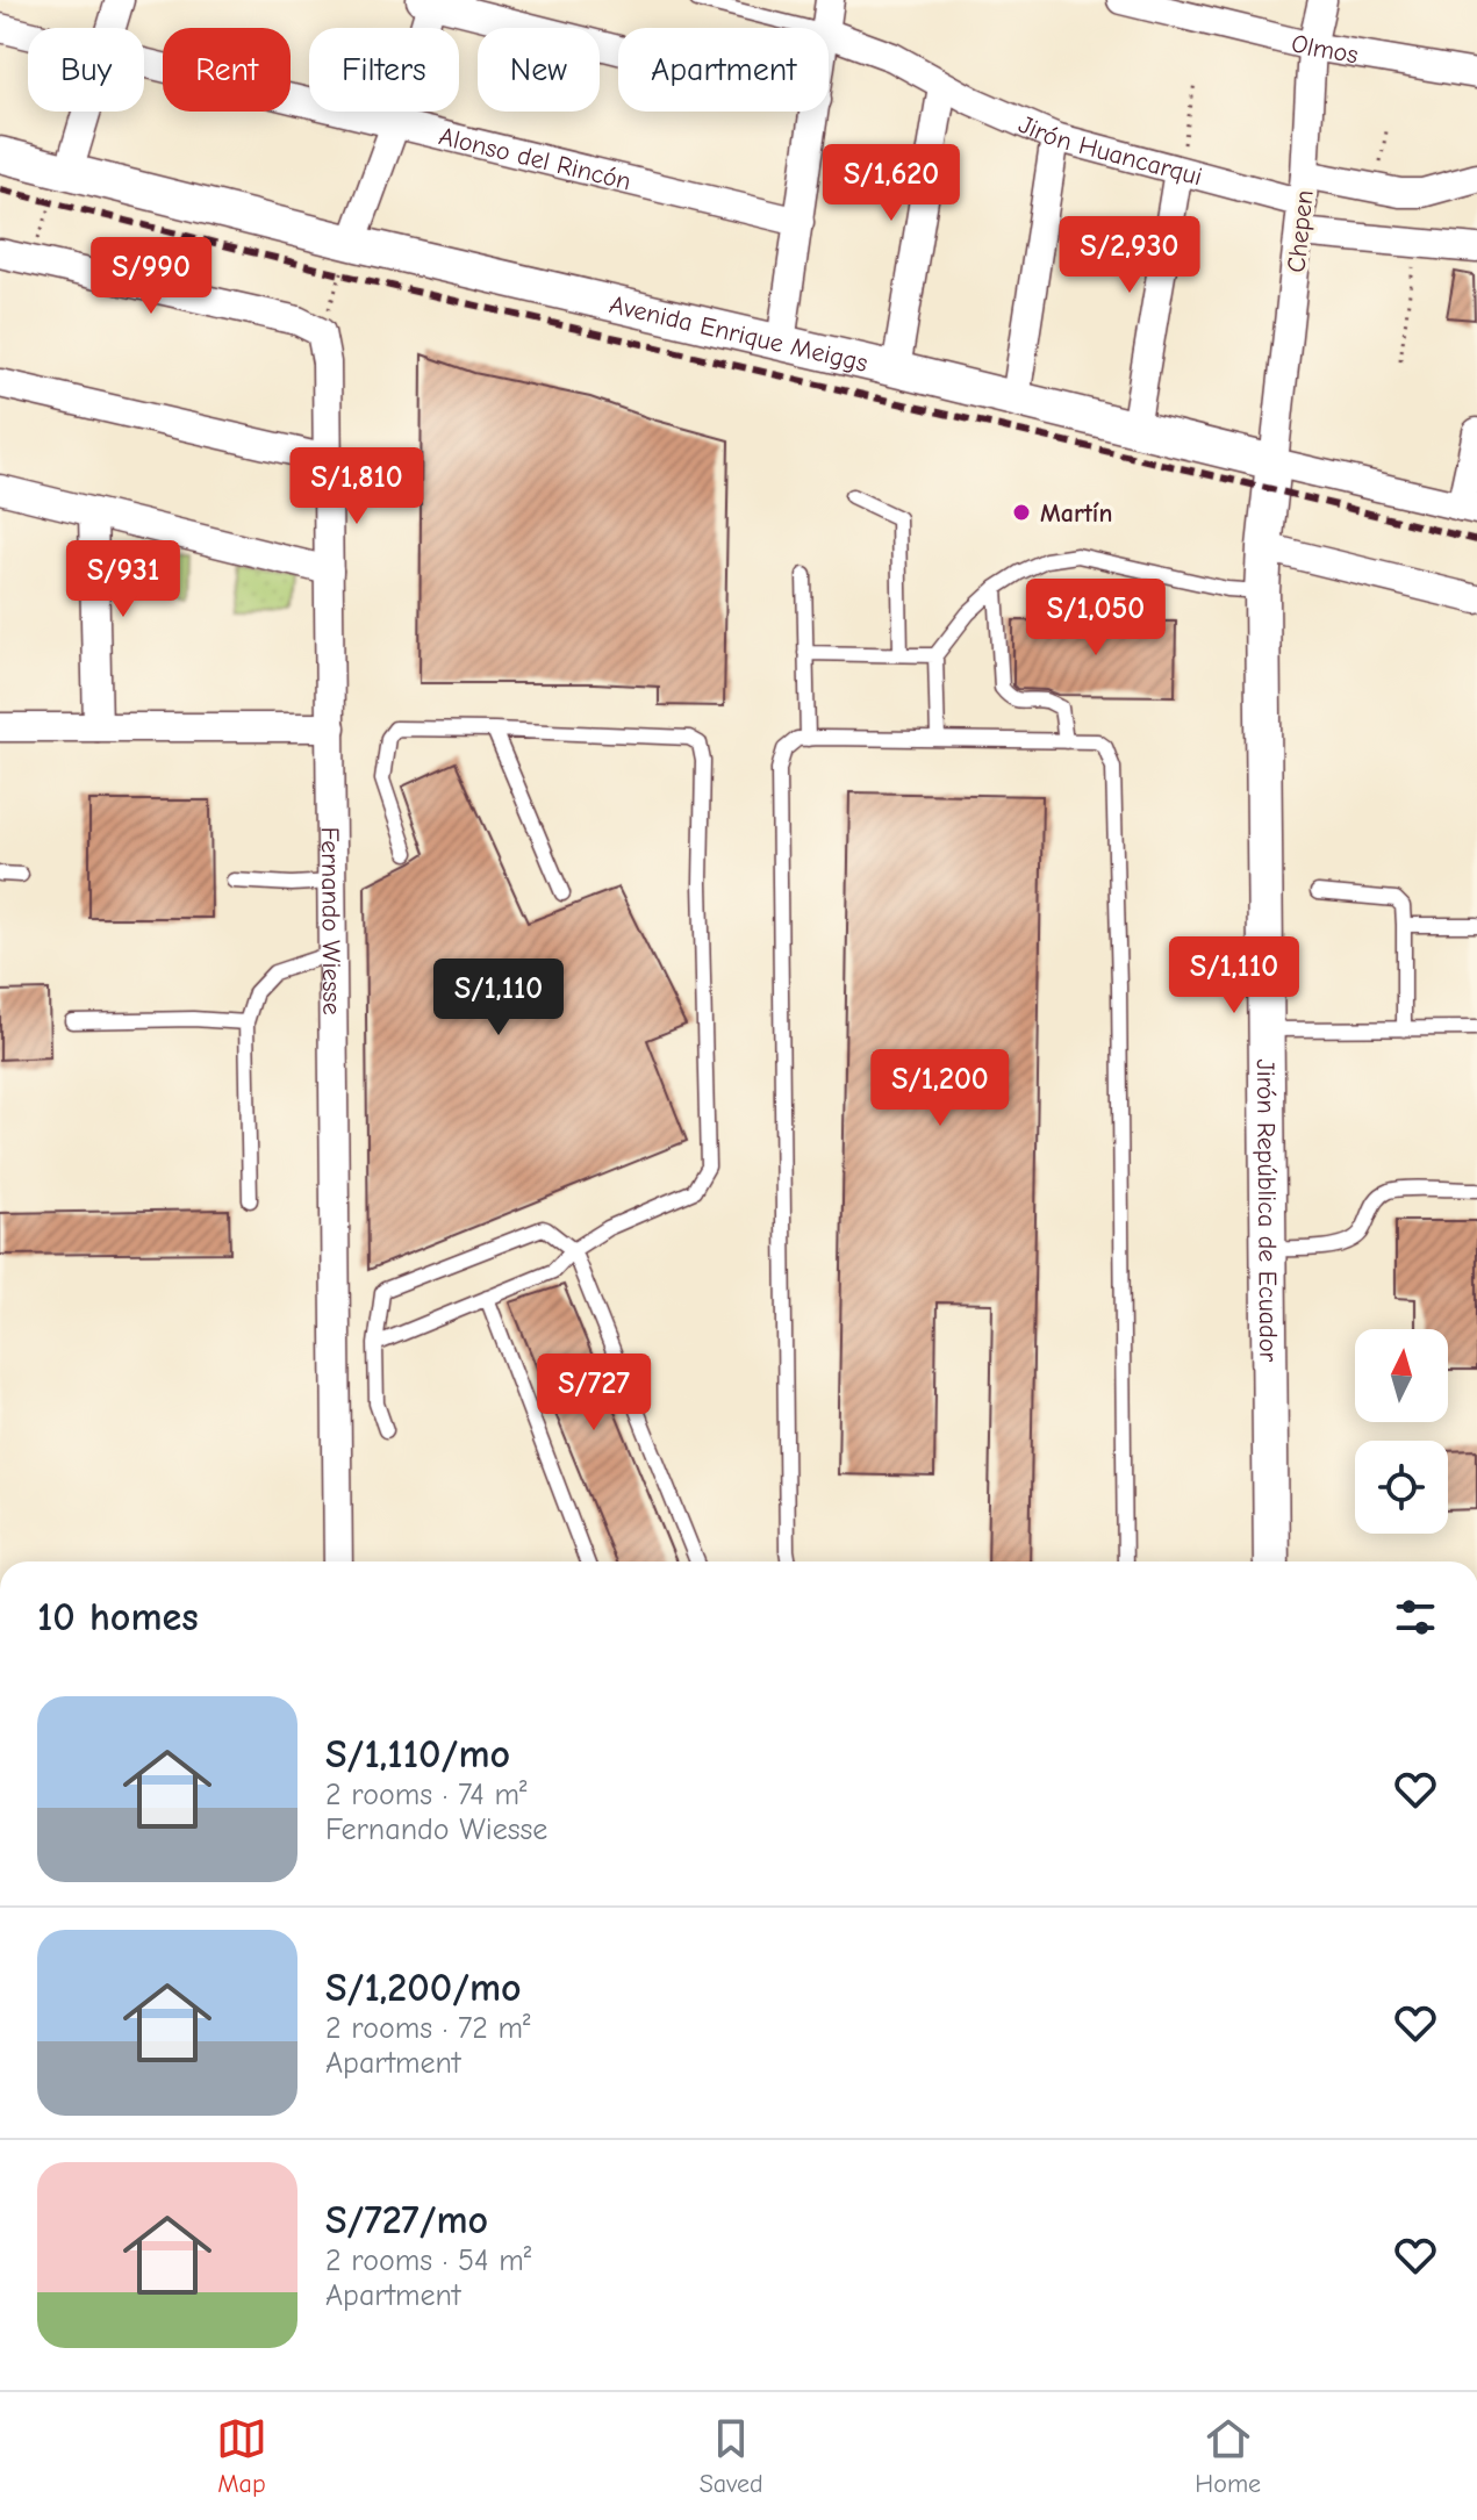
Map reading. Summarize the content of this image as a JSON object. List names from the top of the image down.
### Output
{
  "streets": {
    "street": [
      "Olmos",
      "Jirón Huancarqui",
      "Alonso del Rincón",
      "Chepen",
      "Avenida Enrique Meiggs",
      "Fernando Wiesse",
      "Jirón República de Ecuador"
    ]
  },
  "crossings": [
    ["Olmos", "Chepen"],
    ["Jirón Huancarqui", "Chepen"],
    ["Chepen", "Avenida Enrique Meiggs"],
    ["Chepen", "Jirón República de Ecuador"],
    ["Avenida Enrique Meiggs", "Jirón República de Ecuador"]
  ],
  "places": ["Martín"],
  "north": "top",
  "page": {
    "chip": [
      "Buy",
      "Rent",
      "Filters",
      "New",
      "Apartment"
    ],
    "price": [
      "S/1,620",
      "S/2,930",
      "S/990",
      "S/1,810",
      "S/931",
      "S/1,050",
      "S/1,110",
      "S/1,110",
      "S/1,200",
      "S/727"
    ],
    "heading": "10 homes",
    "list": [
      {
        "name": "S/1,110/mo",
        "note": "2 rooms · 74 m² · Fernando Wiesse"
      },
      {
        "name": "S/1,200/mo",
        "note": "2 rooms · 72 m² · Apartment"
      },
      {
        "name": "S/727/mo",
        "note": "2 rooms · 54 m² · Apartment"
      }
    ],
    "tabs": ["Map", "Saved", "Home"]
  }
}
